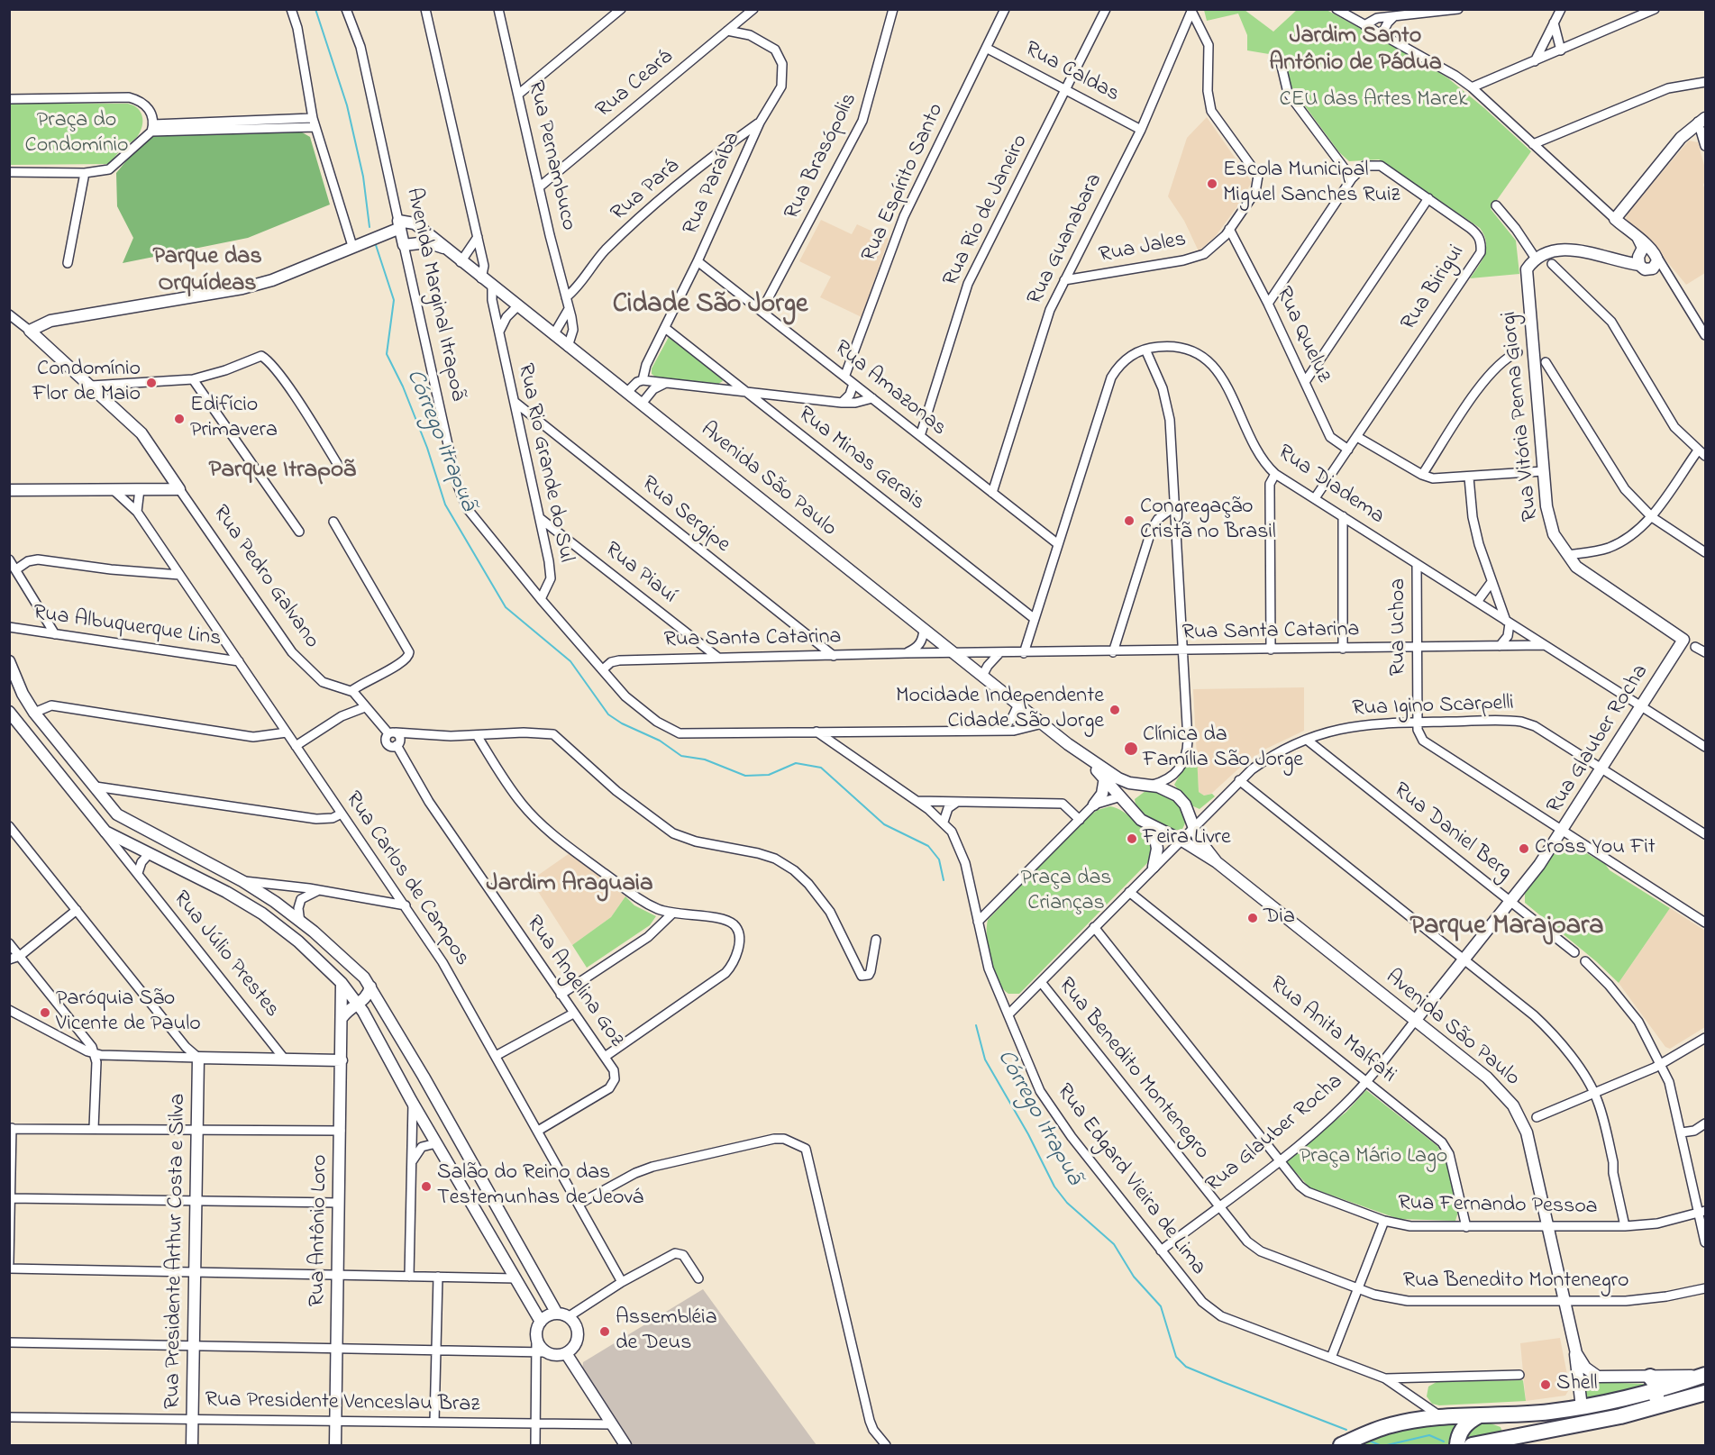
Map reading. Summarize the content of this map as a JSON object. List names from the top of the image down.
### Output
{
  "streets": {
    "street": [
      "Rua Caldas",
      "Rua Ceará",
      "Rua Pernambuco",
      "Rua Brasópolis",
      "Rua Espírito Santo",
      "Rua Paraíba",
      "Rua Pará",
      "Rua Rio de Janeiro",
      "Rua Guanabara",
      "Rua Jales",
      "Rua Birigui",
      "Avenida Marginal Itrapoã",
      "Rua Queluz",
      "Rua Amazonas",
      "Rua Vitória Penna Giorgi",
      "Rua Minas Gerais",
      "Rua Rio Grande do Sul",
      "Avenida São Paulo",
      "Rua Diadema",
      "Rua Sergipe",
      "Rua Piauí",
      "Rua Pedro Galvano",
      "Rua Albuquerque Lins",
      "Rua Uchoa",
      "Rua Santa Catarina",
      "Rua Igino Scarpelli",
      "Rua Glauber Rocha",
      "Rua Daniel Berg",
      "Rua Carlos de Campos",
      "Rua Júlio Prestes",
      "Rua Angelina Goz",
      "Rua Anita Malfati",
      "Rua Benedito Montenegro",
      "Rua Edgard Vieira de Lima",
      "Rua Fernando Pessoa",
      "Rua Antônio Loro",
      "Rua Presidente Arthur Costa e Silva",
      "Rua Presidente Venceslau Braz"
    ]
  },
  "crossings": [
    ["Rua Caldas", "Rua Espírito Santo"],
    ["Rua Caldas", "Rua Rio de Janeiro"],
    ["Rua Caldas", "Rua Guanabara"],
    ["Rua Ceará", "Rua Pernambuco"],
    ["Rua Ceará", "Rua Paraíba"],
    ["Rua Pernambuco", "Rua Pará"],
    ["Rua Pernambuco", "Avenida São Paulo"],
    ["Rua Brasópolis", "Rua Amazonas"],
    ["Rua Espírito Santo", "Rua Amazonas"],
    ["Rua Paraíba", "Rua Pará"],
    ["Rua Paraíba", "Rua Amazonas"],
    ["Rua Paraíba", "Rua Minas Gerais"],
    ["Rua Rio de Janeiro", "Rua Amazonas"],
    ["Rua Guanabara", "Rua Jales"],
    ["Rua Guanabara", "Rua Amazonas"],
    ["Rua Jales", "Rua Queluz"],
    ["Rua Birigui", "Rua Queluz"],
    ["Rua Birigui", "Rua Diadema"],
    ["Avenida Marginal Itrapoã", "Rua Rio Grande do Sul"],
    ["Avenida Marginal Itrapoã", "Avenida São Paulo"],
    ["Avenida Marginal Itrapoã", "Rua Santa Catarina"],
    ["Avenida Marginal Itrapoã", "Rua Edgard Vieira de Lima"],
    ["Rua Amazonas", "Rua Diadema"],
    ["Rua Vitória Penna Giorgi", "Rua Glauber Rocha"],
    ["Rua Minas Gerais", "Rua Diadema"],
    ["Rua Rio Grande do Sul", "Avenida São Paulo"],
    ["Rua Rio Grande do Sul", "Rua Sergipe"],
    ["Rua Rio Grande do Sul", "Rua Piauí"],
    ["Avenida São Paulo", "Rua Santa Catarina"],
    ["Avenida São Paulo", "Rua Igino Scarpelli"],
    ["Avenida São Paulo", "Rua Glauber Rocha"],
    ["Avenida São Paulo", "Rua Benedito Montenegro"],
    ["Avenida São Paulo", "Rua Fernando Pessoa"],
    ["Rua Diadema", "Rua Uchoa"],
    ["Rua Diadema", "Rua Santa Catarina"],
    ["Rua Diadema", "Rua Glauber Rocha"],
    ["Rua Sergipe", "Rua Santa Catarina"],
    ["Rua Piauí", "Rua Santa Catarina"],
    ["Rua Albuquerque Lins", "Rua Carlos de Campos"],
    ["Rua Uchoa", "Rua Santa Catarina"],
    ["Rua Uchoa", "Rua Igino Scarpelli"],
    ["Rua Igino Scarpelli", "Rua Glauber Rocha"],
    ["Rua Igino Scarpelli", "Rua Daniel Berg"],
    ["Rua Igino Scarpelli", "Rua Anita Malfati"],
    ["Rua Igino Scarpelli", "Rua Benedito Montenegro"],
    ["Rua Igino Scarpelli", "Rua Edgard Vieira de Lima"],
    ["Rua Igino Scarpelli", "Rua Fernando Pessoa"],
    ["Rua Glauber Rocha", "Rua Daniel Berg"],
    ["Rua Glauber Rocha", "Rua Anita Malfati"],
    ["Rua Glauber Rocha", "Rua Benedito Montenegro"],
    ["Rua Glauber Rocha", "Rua Edgard Vieira de Lima"],
    ["Rua Glauber Rocha", "Rua Fernando Pessoa"],
    ["Rua Carlos de Campos", "Rua Angelina Goz"],
    ["Rua Anita Malfati", "Rua Fernando Pessoa"],
    ["Rua Antônio Loro", "Rua Presidente Venceslau Braz"],
    ["Rua Presidente Arthur Costa e Silva", "Rua Presidente Venceslau Braz"]
  ],
  "districts": [
    "Jardim Santo Antônio de Pádua",
    "Parque das Orquídeas",
    "Cidade São Jorge",
    "Parque Itrapoã",
    "Jardim Araguaia",
    "Parque Marajoara"
  ],
  "water": ["Córrego Itrapuã"],
  "parks": [
    "CEU das Artes Marek",
    "Praça do Condomínio",
    "Praça das Crianças",
    "Praça Mário Lago"
  ],
  "places": [
    "Escola Municipal Miguel Sanches Ruiz",
    "Condomínio Flor de Maio",
    "Edifício Primavera",
    "Congregação Cristã no Brasil",
    "Mocidade Independente Cidade São Jorge",
    "Clínica da Família São Jorge",
    "Feira Livre",
    "Cross You Fit",
    "Dia",
    "Paróquia São Vicente de Paulo",
    "Salão do Reino das Testemunhas de Jeová",
    "Assembléia de Deus",
    "Shell"
  ]
}
